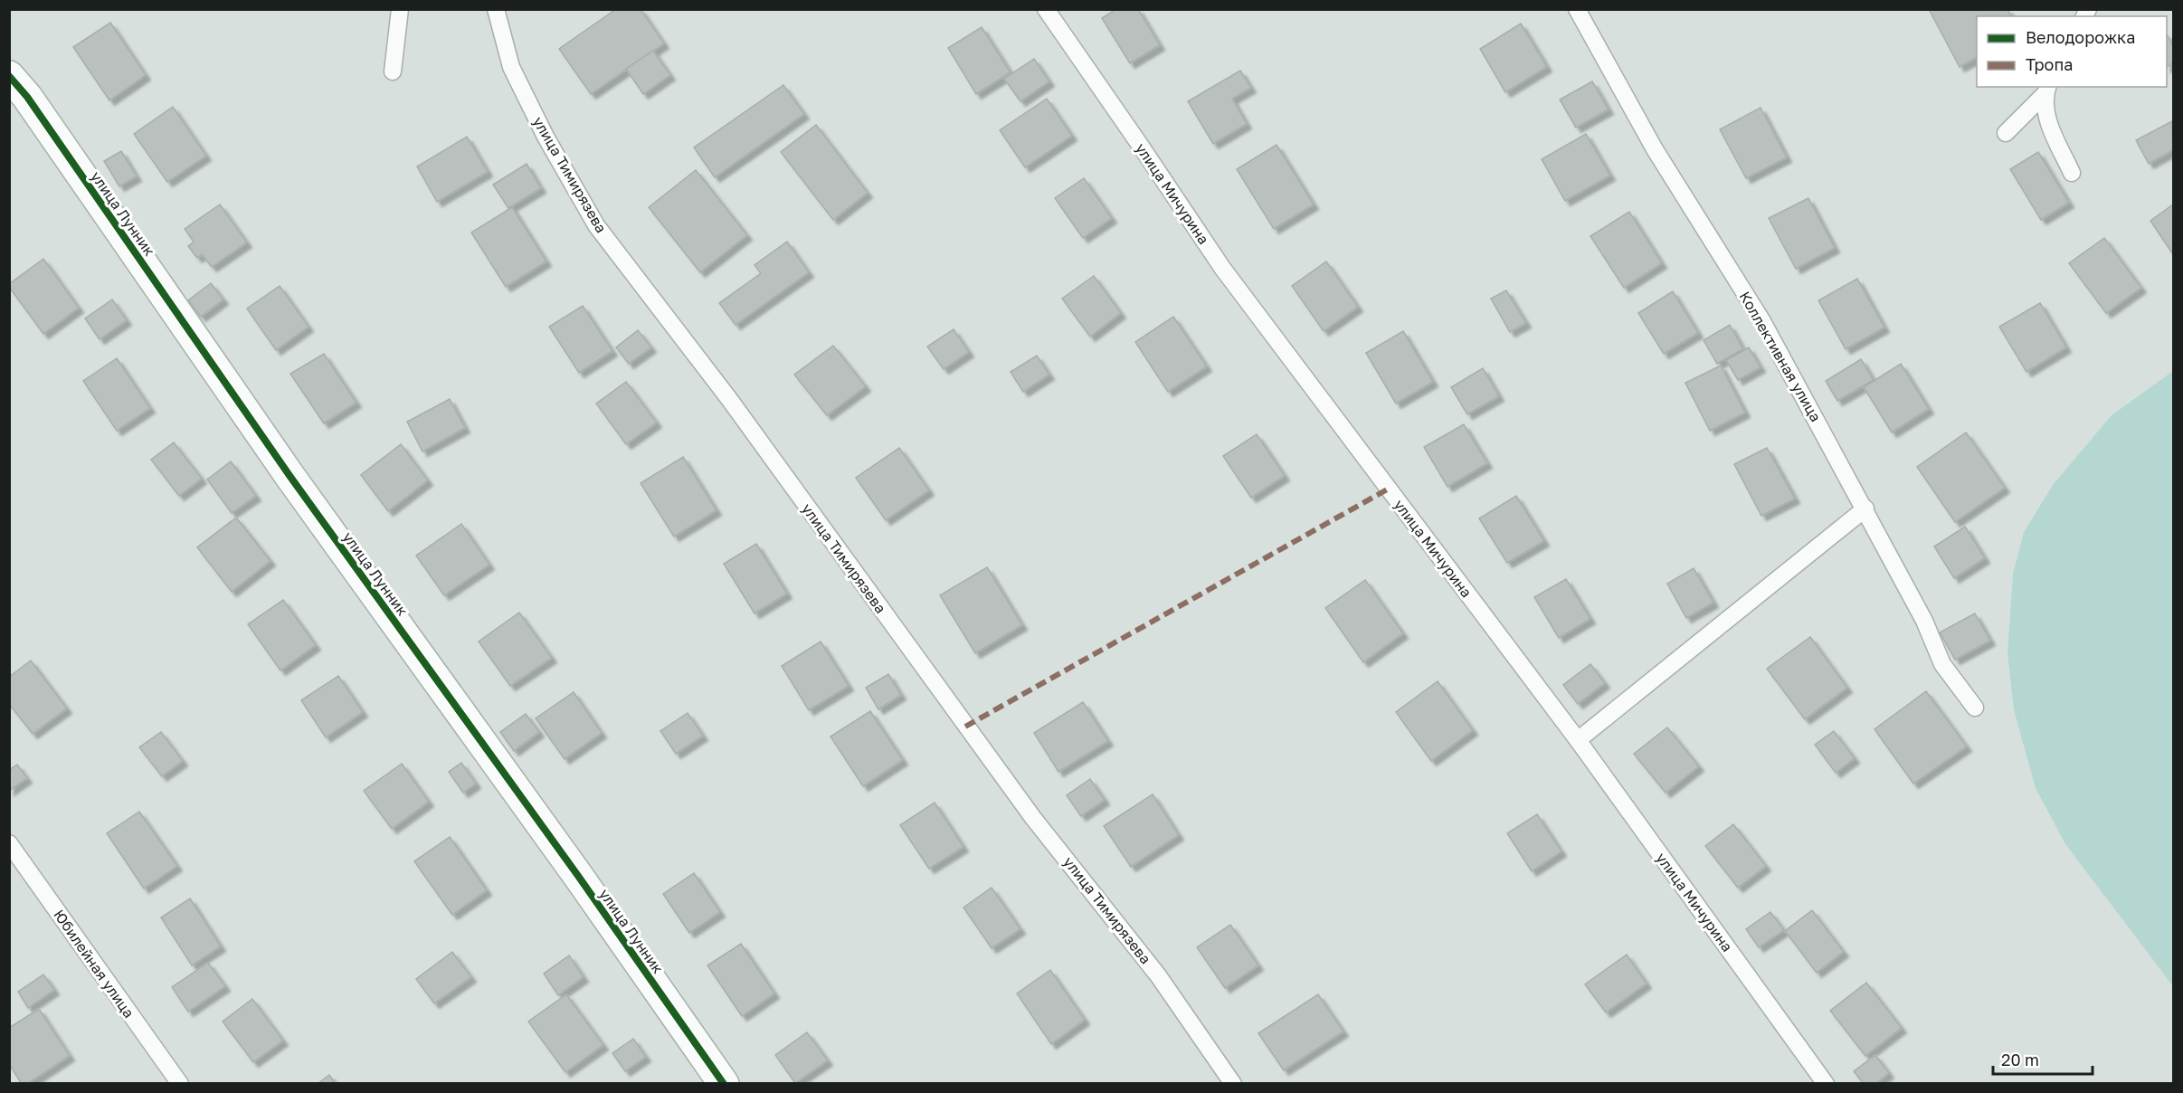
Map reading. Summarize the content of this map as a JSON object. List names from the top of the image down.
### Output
{
  "streets": {
    "street": ["улица Лунник"],
    "lane": [
      "улица Тимирязева",
      "улица Мичурина",
      "Коллективная улица",
      "Юбилейная улица"
    ]
  },
  "legend": ["Велодорожка", "Тропа"],
  "scale_bar": "20 m"
}
